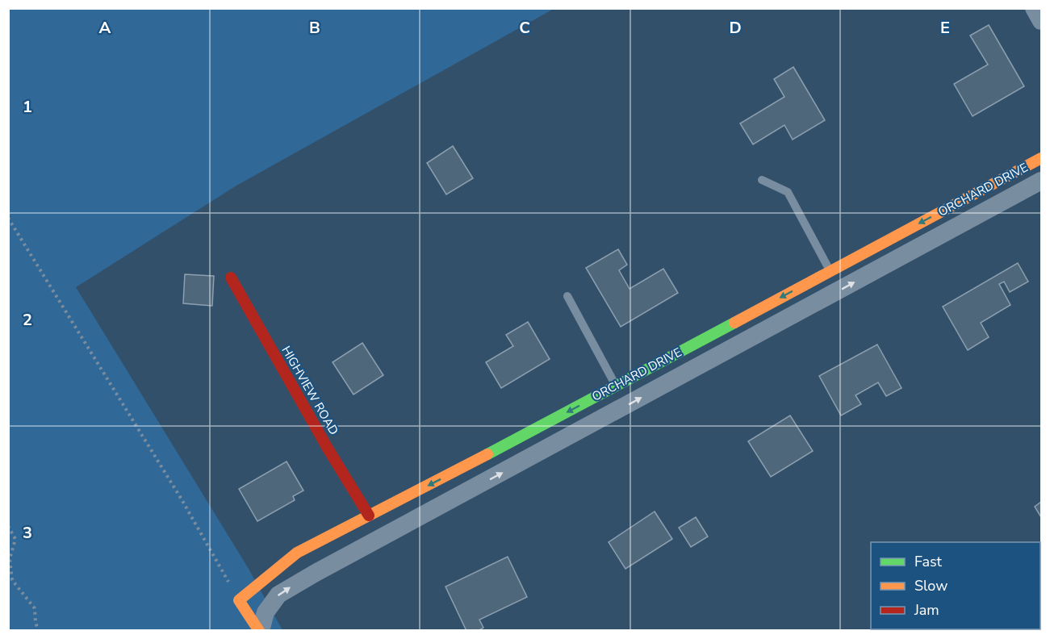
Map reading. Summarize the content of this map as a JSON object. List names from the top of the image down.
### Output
{
  "streets": {
    "street": ["ORCHARD DRIVE", "HIGHVIEW ROAD"]
  },
  "crossings": [
    ["ORCHARD DRIVE", "HIGHVIEW ROAD"]
  ],
  "legend": ["Fast", "Slow", "Jam"],
  "grid": {
    "columns": [
      "A",
      "B",
      "C",
      "D",
      "E"
    ],
    "rows": ["1", "2", "3"]
  }
}
